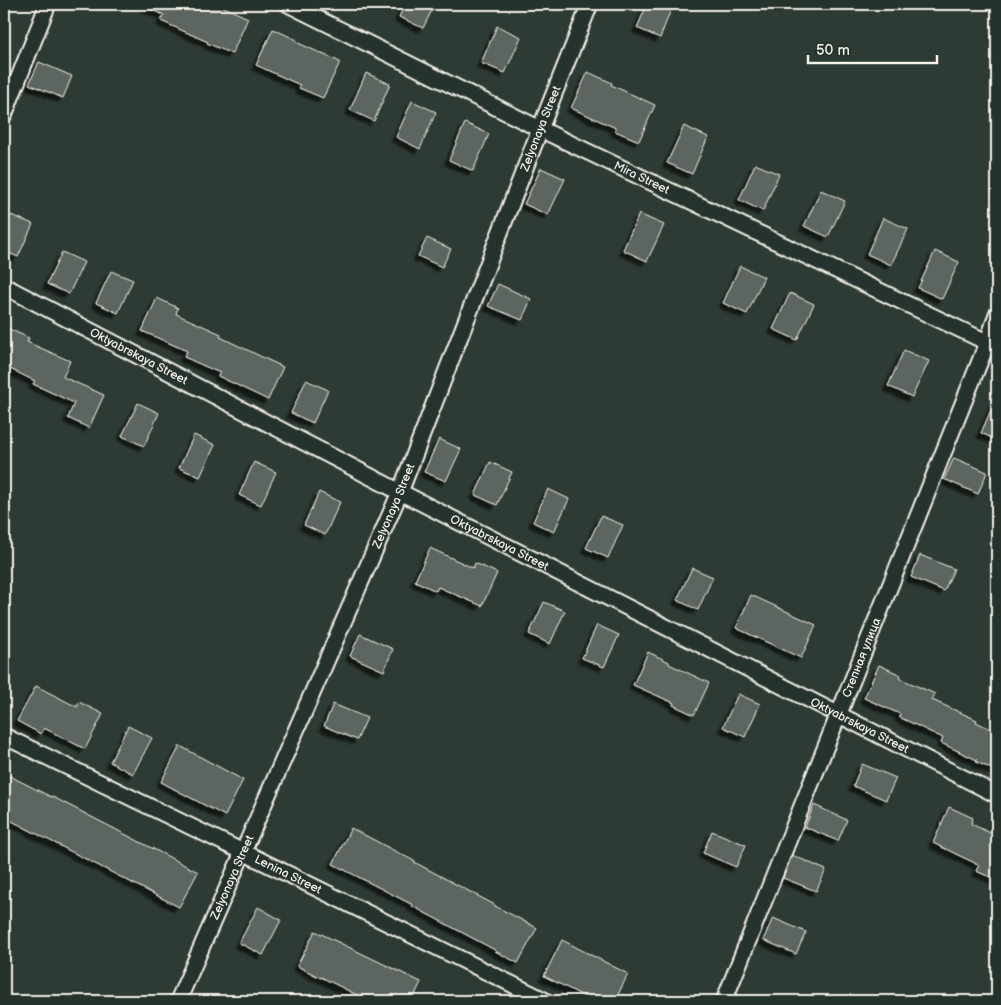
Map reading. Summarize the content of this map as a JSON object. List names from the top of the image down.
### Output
{
  "streets": {
    "street": [
      "Zelyonaya Street",
      "Mira Street",
      "Oktyabrskaya Street",
      "Степная улица",
      "Lenina Street"
    ]
  },
  "crossings": [
    ["Zelyonaya Street", "Mira Street"],
    ["Zelyonaya Street", "Oktyabrskaya Street"],
    ["Zelyonaya Street", "Lenina Street"],
    ["Mira Street", "Степная улица"],
    ["Oktyabrskaya Street", "Степная улица"]
  ],
  "scale_bar": "50 m"
}
